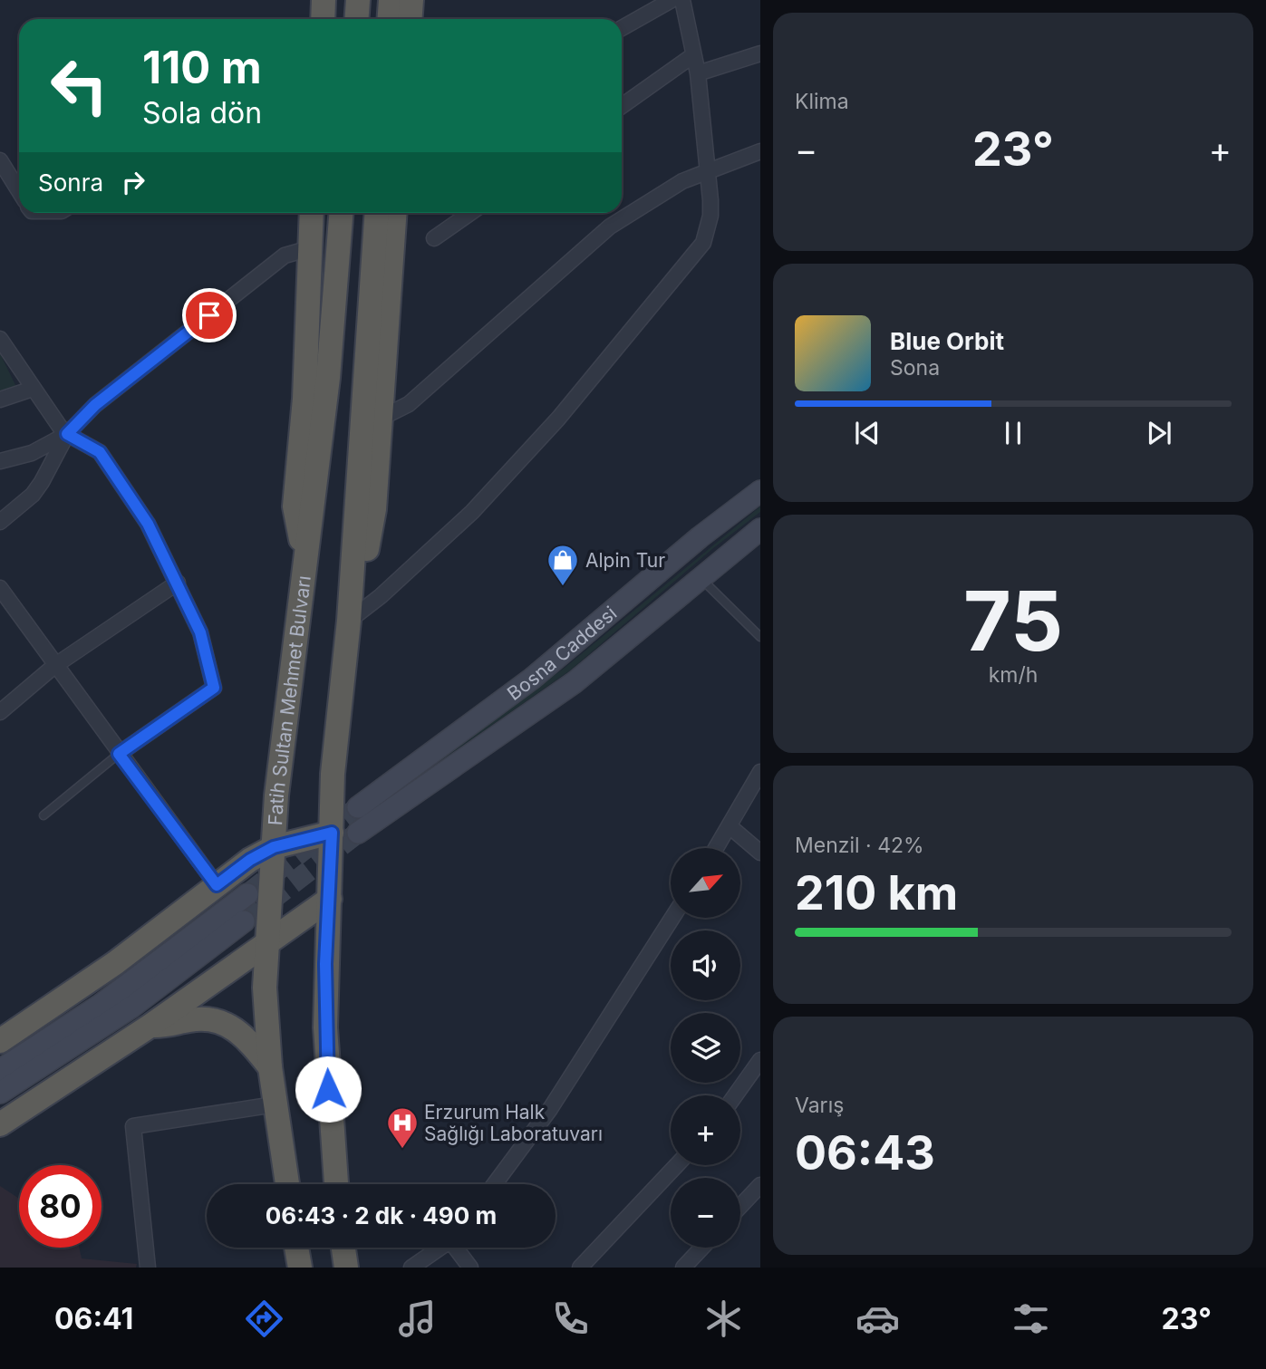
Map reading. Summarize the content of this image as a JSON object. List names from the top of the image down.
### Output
{
  "streets": {
    "highway": ["Fatih Sultan Mehmet Bulvarı"],
    "main road": ["Bosna Caddesi"]
  },
  "places": {
    "shop": ["Alpin Tur"],
    "hospital": ["Erzurum Halk Sağlığı Laboratuvarı"]
  },
  "north": "top right",
  "page": {
    "tile": [
      "Klima",
      ["75", "km/h"],
      ["Menzil · 42%", "210 km"],
      ["Varış", "06:43"]
    ],
    "turn": ["110 m", "Sola dön"],
    "heat": ["−", "23°", "+"],
    "then": "Sonra",
    "song": ["Blue Orbit", "Sona"],
    "map_buttons": ["+", "−"],
    "limit": "80",
    "trip": "06:43 · 2 dk · 490 m",
    "tabs": ["06:41", "23°"]
  }
}
